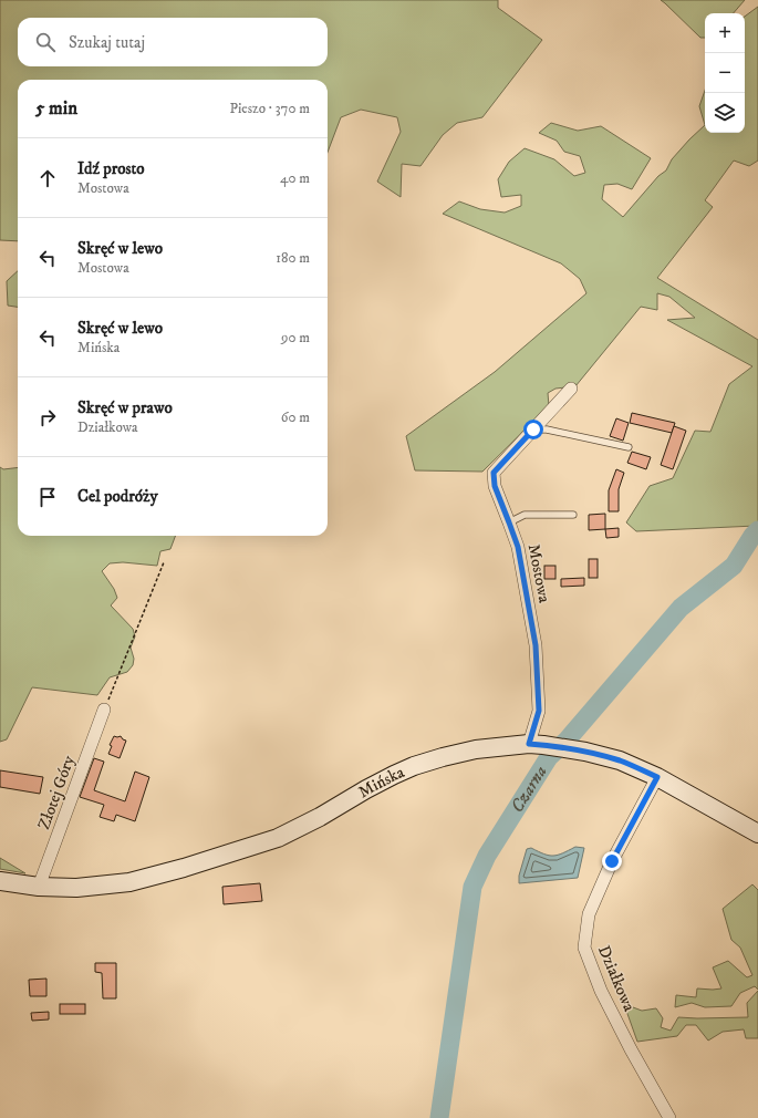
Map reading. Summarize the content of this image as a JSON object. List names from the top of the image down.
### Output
{
  "streets": {
    "street": [
      "Mostowa",
      "Mińska",
      "Złotej Góry",
      "Działkowa"
    ]
  },
  "crossings": [
    ["Mostowa", "Mińska"],
    ["Mińska", "Złotej Góry"],
    ["Mińska", "Działkowa"]
  ],
  "water": ["Czarna"],
  "page": {
    "map_buttons": ["+", "−"],
    "search": "Szukaj tutaj",
    "heading": ["5 min", "Pieszo · 370 m"],
    "list": [
      ["Idź prosto", "Mostowa", "40 m"],
      ["Skręć w lewo", "Mostowa", "180 m"],
      ["Skręć w lewo", "Mińska", "90 m"],
      ["Skręć w prawo", "Działkowa", "60 m"],
      "Cel podróży"
    ]
  }
}
